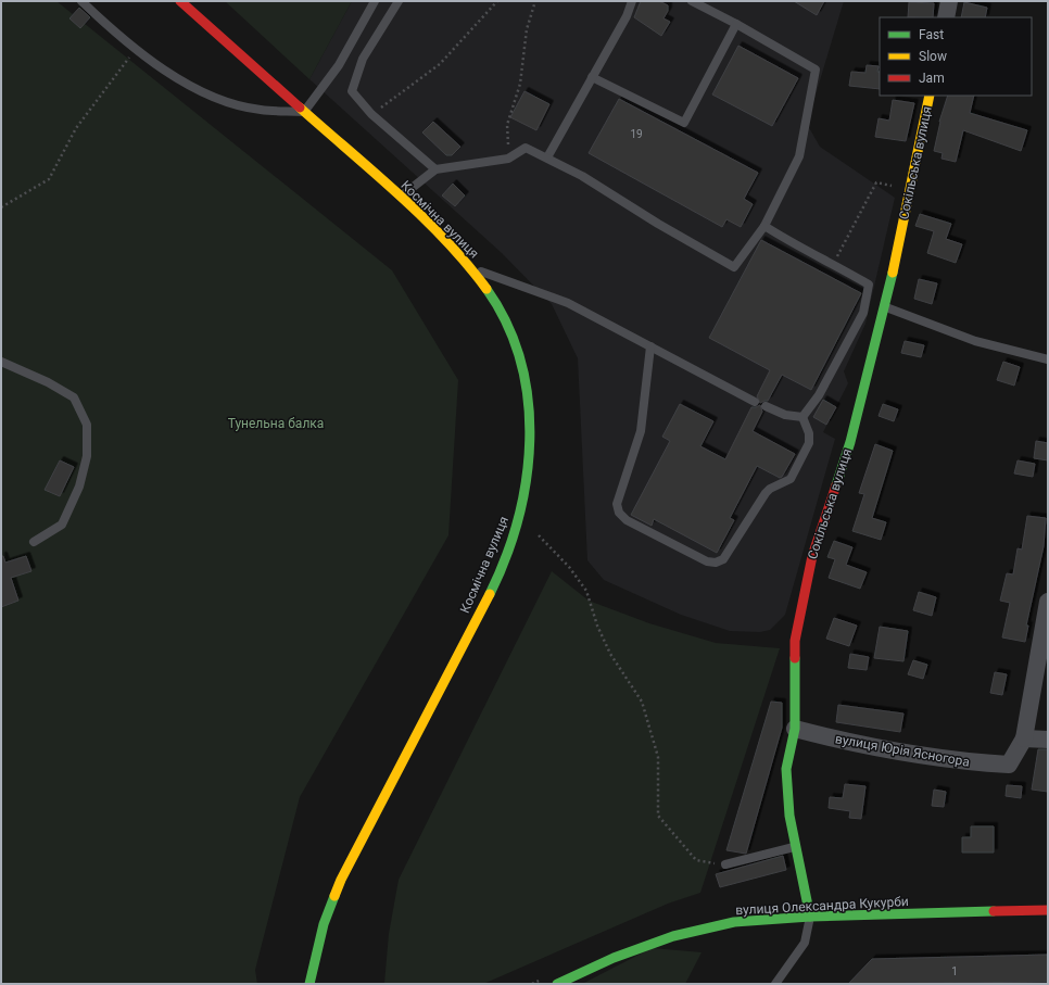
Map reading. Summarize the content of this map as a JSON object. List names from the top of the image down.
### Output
{
  "streets": {
    "street": [
      "Сокільська вулиця",
      "Космічна вулиця",
      "вулиця Юрія Ясногора",
      "вулиця Олександра Кукурби"
    ]
  },
  "crossings": [
    ["Сокільська вулиця", "вулиця Юрія Ясногора"],
    ["Сокільська вулиця", "вулиця Олександра Кукурби"]
  ],
  "parks": ["Тунельна балка"],
  "house_numbers": ["19", "1"],
  "legend": ["Fast", "Slow", "Jam"]
}
